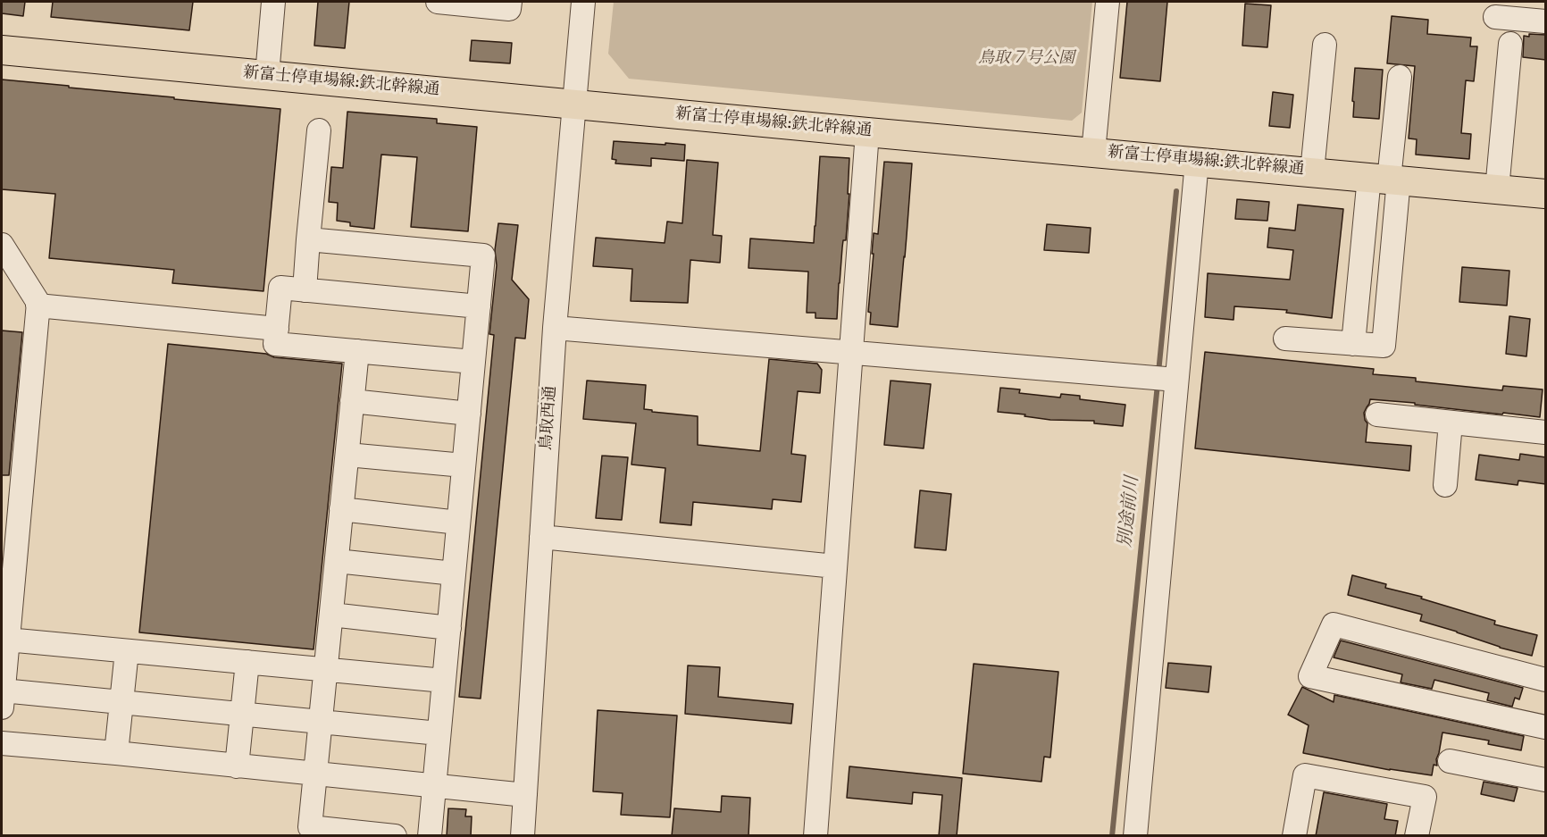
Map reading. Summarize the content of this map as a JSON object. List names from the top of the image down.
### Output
{
  "streets": {
    "main road": ["新富士停車場線:鉄北幹線通"],
    "street": ["鳥取西通"]
  },
  "crossings": [
    ["新富士停車場線:鉄北幹線通", "鳥取西通"]
  ],
  "water": ["別途前川"],
  "parks": ["鳥取７号公園"]
}
